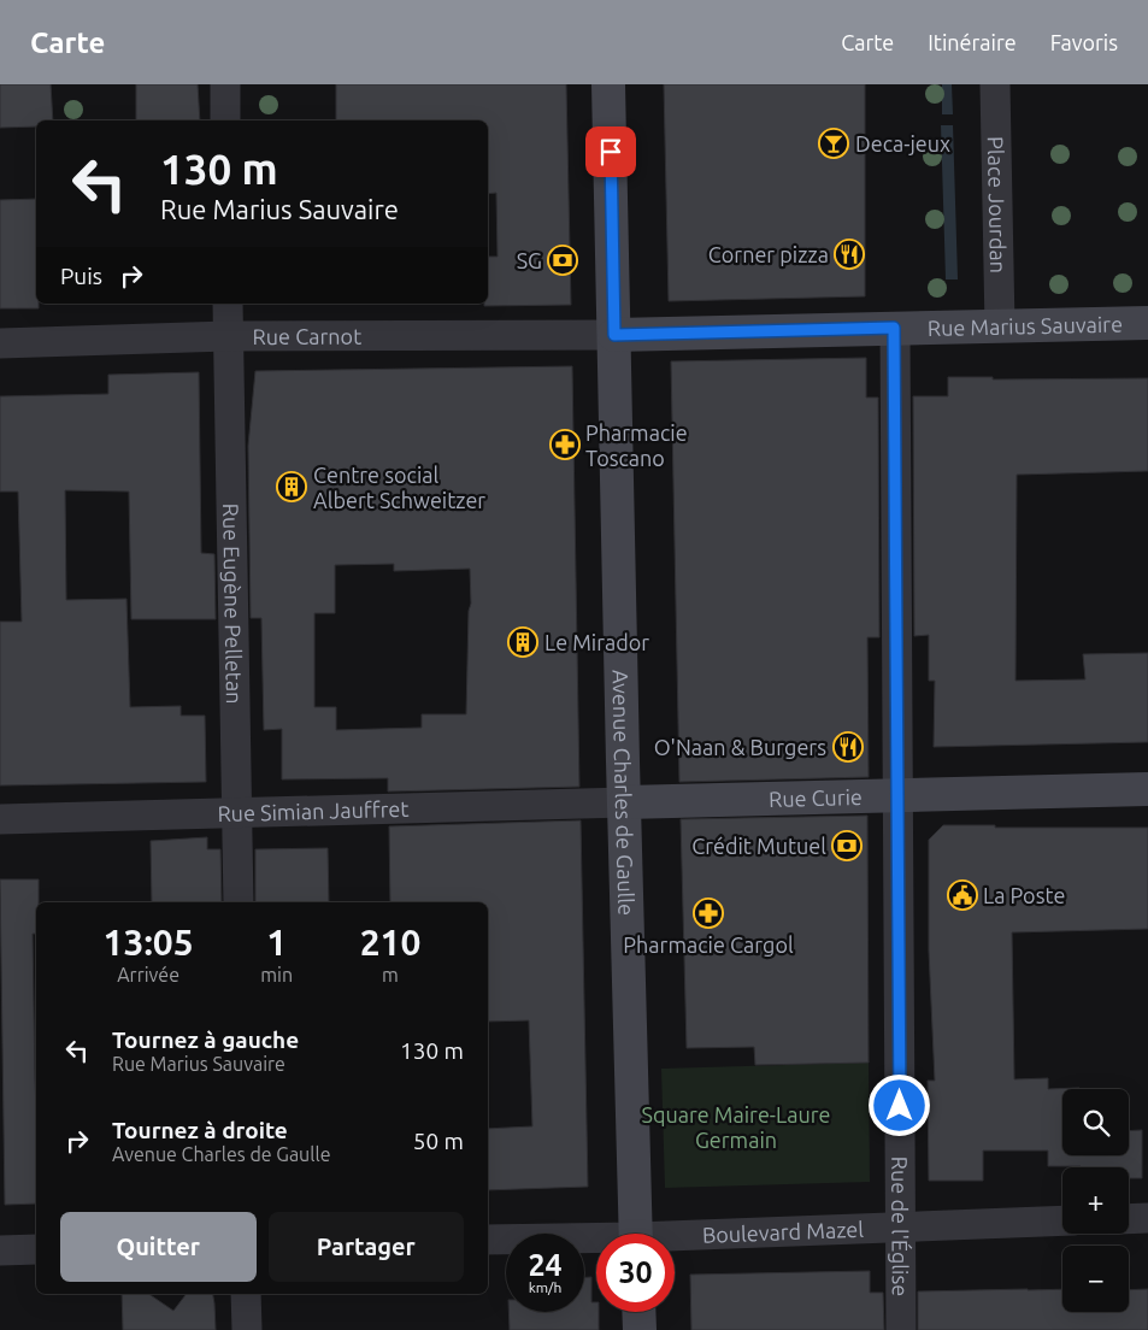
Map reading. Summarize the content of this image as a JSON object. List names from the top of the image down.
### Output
{
  "streets": {
    "main road": ["Rue Marius Sauvaire", "Avenue Charles de Gaulle", "Rue Curie"],
    "street": [
      "Place Jourdan",
      "Rue Carnot",
      "Rue Eugène Pelletan",
      "Rue Simian Jauffret",
      "Rue de l'Église",
      "Boulevard Mazel"
    ]
  },
  "crossings": [
    ["Place Jourdan", "Rue Marius Sauvaire"],
    ["Rue Marius Sauvaire", "Rue Carnot"],
    ["Rue Marius Sauvaire", "Avenue Charles de Gaulle"],
    ["Rue Marius Sauvaire", "Rue de l'Église"],
    ["Rue Carnot", "Rue Eugène Pelletan"],
    ["Rue Carnot", "Avenue Charles de Gaulle"],
    ["Rue Eugène Pelletan", "Rue Simian Jauffret"],
    ["Avenue Charles de Gaulle", "Rue Curie"],
    ["Avenue Charles de Gaulle", "Rue Simian Jauffret"],
    ["Rue Curie", "Rue Simian Jauffret"],
    ["Rue Curie", "Rue de l'Église"],
    ["Rue de l'Église", "Boulevard Mazel"]
  ],
  "parks": ["Square Maire-Laure Germain"],
  "places": {
    "bar": ["Deca-jeux"],
    "restaurant": ["Corner pizza", "O'Naan & Burgers"],
    "bank": ["SG", "Crédit Mutuel"],
    "pharmacy": ["Pharmacie Toscano", "Pharmacie Cargol"],
    "building": ["Centre social Albert Schweitzer", "Le Mirador"],
    "public building": ["La Poste"]
  },
  "page": {
    "header": "Carte",
    "nav": ["Carte", "Itinéraire", "Favoris"],
    "turn": ["130 m", "Rue Marius Sauvaire"],
    "then": "Puis",
    "eta": [
      "13:05",
      "Arrivée",
      "1",
      "min",
      "210",
      "m"
    ],
    "list": [
      {
        "name": "Tournez à gauche",
        "note": "Rue Marius Sauvaire",
        "value": "130 m"
      },
      {
        "name": "Tournez à droite",
        "note": "Avenue Charles de Gaulle",
        "value": "50 m"
      }
    ],
    "map_buttons": ["+", "−"],
    "buttons": ["Quitter", "Partager"],
    "speed": "24 km/h",
    "limit": "30"
  }
}
